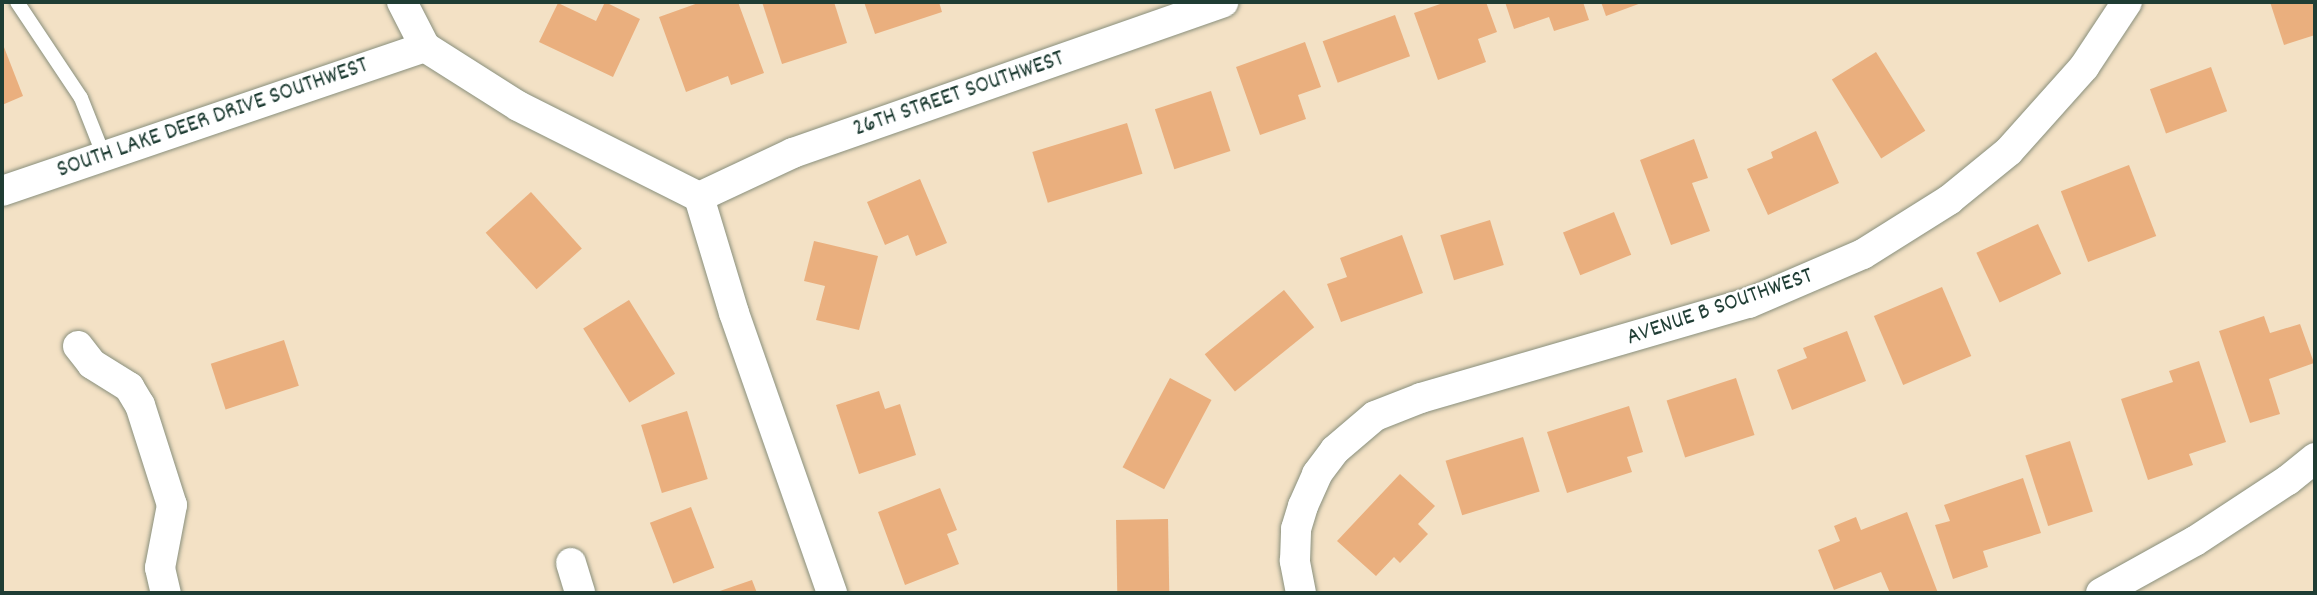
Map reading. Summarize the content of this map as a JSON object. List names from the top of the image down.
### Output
{
  "streets": {
    "street": ["26TH STREET SOUTHWEST", "SOUTH LAKE DEER DRIVE SOUTHWEST", "AVENUE B SOUTHWEST"]
  }
}
